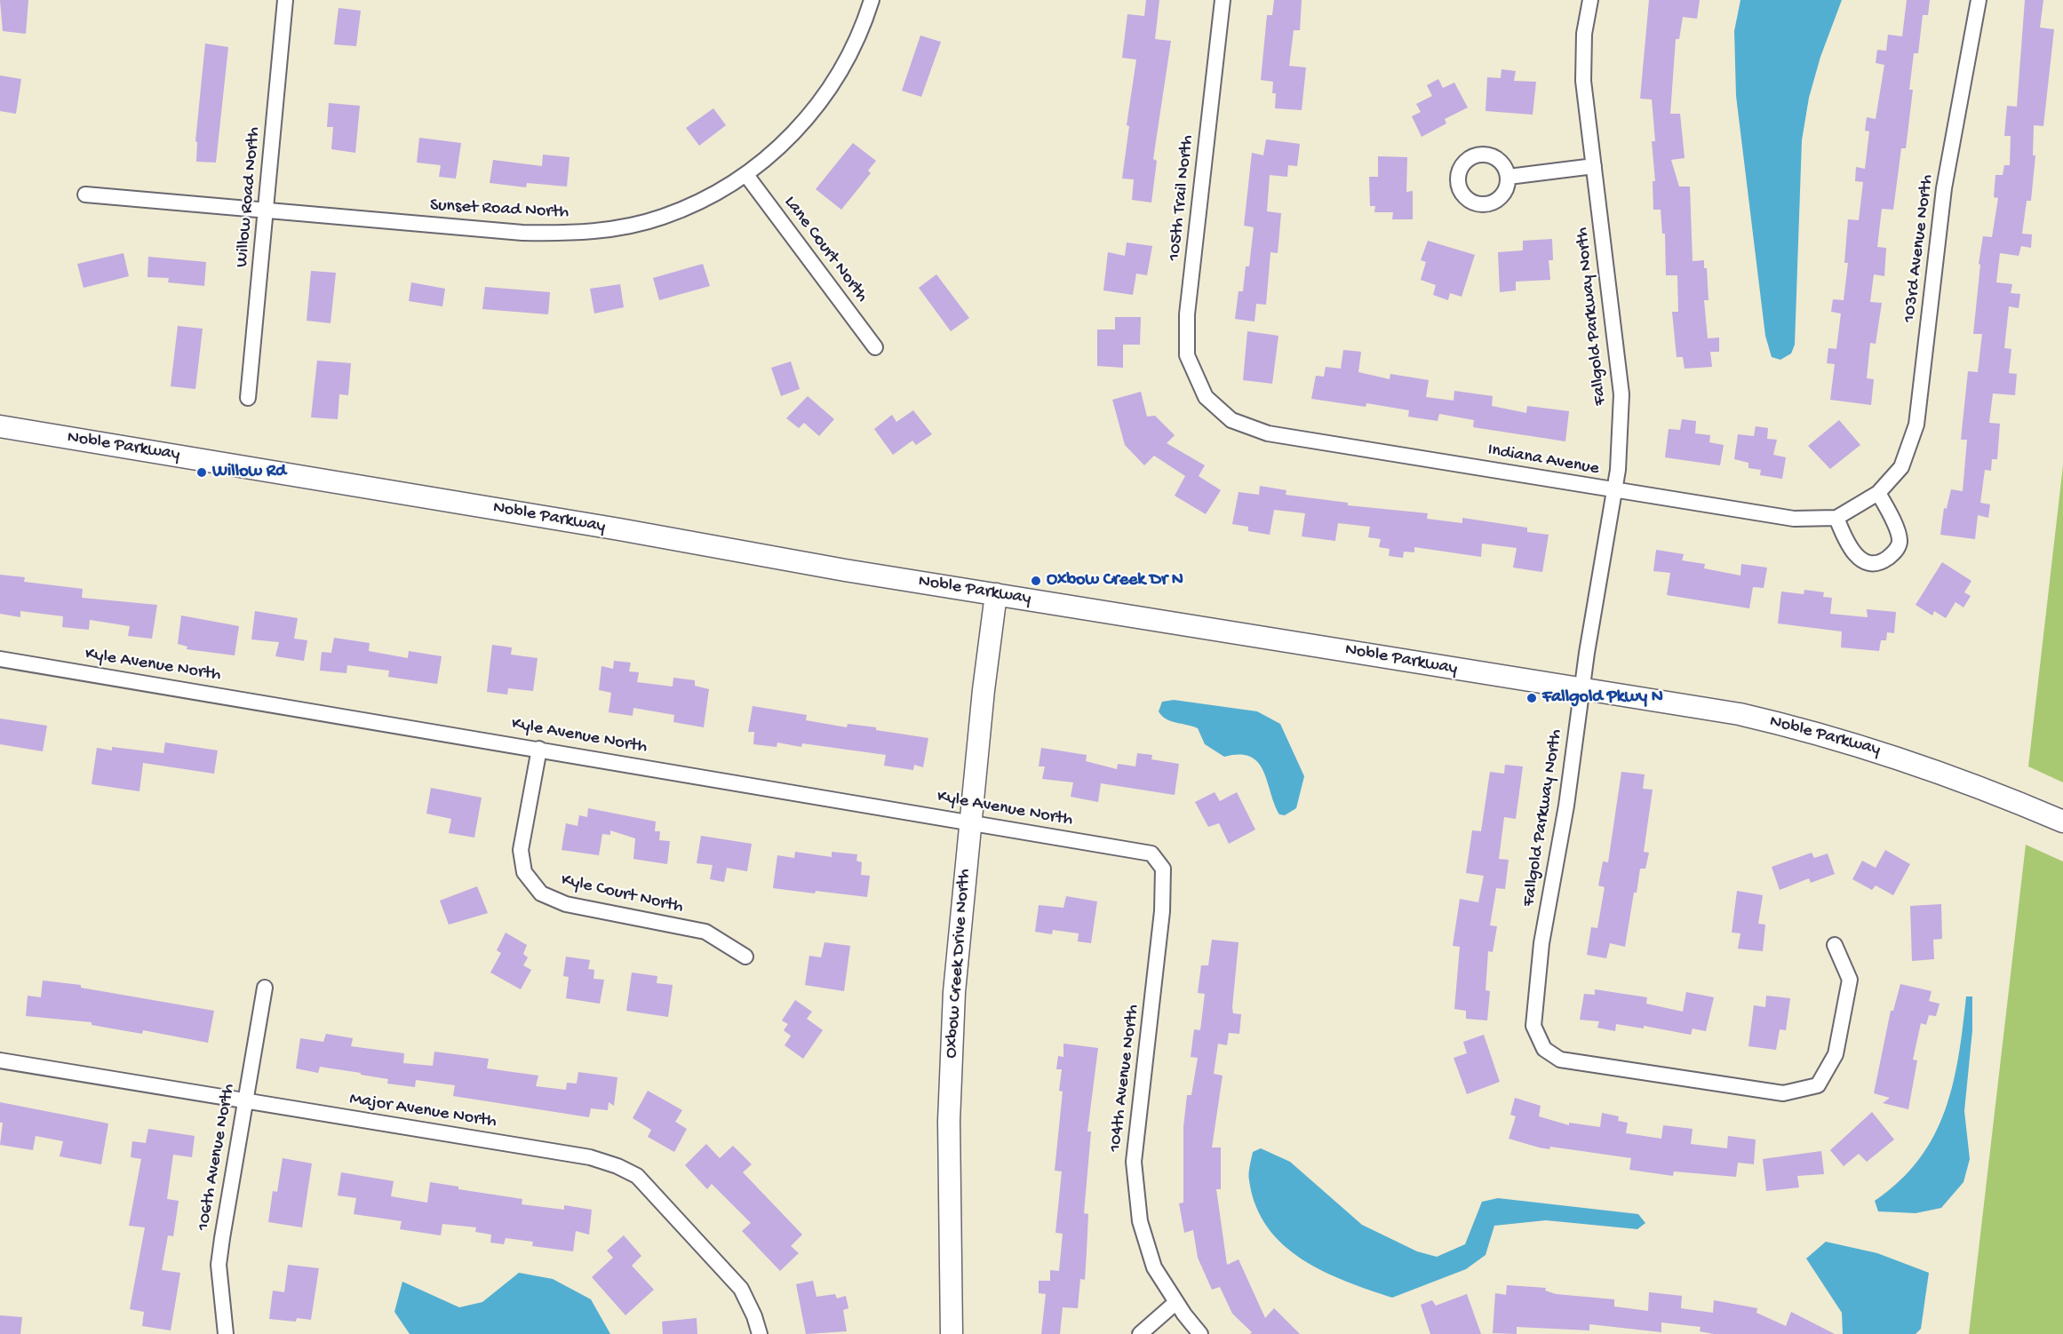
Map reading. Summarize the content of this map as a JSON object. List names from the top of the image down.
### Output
{
  "streets": {
    "main road": ["Noble Parkway", "Oxbow Creek Drive North"],
    "street": [
      "Willow Road North",
      "105th Trail North",
      "Sunset Road North",
      "103rd Avenue North",
      "Lane Court North",
      "Fallgold Parkway North",
      "Indiana Avenue",
      "Kyle Avenue North",
      "Kyle Court North",
      "104th Avenue North",
      "Major Avenue North",
      "106th Avenue North"
    ]
  },
  "crossings": [
    ["Willow Road North", "Sunset Road North"],
    ["105th Trail North", "Indiana Avenue"],
    ["Sunset Road North", "Lane Court North"],
    ["103rd Avenue North", "Indiana Avenue"],
    ["Fallgold Parkway North", "Noble Parkway"],
    ["Fallgold Parkway North", "Indiana Avenue"],
    ["Noble Parkway", "Oxbow Creek Drive North"],
    ["Kyle Avenue North", "Kyle Court North"],
    ["Kyle Avenue North", "Oxbow Creek Drive North"],
    ["Kyle Avenue North", "104th Avenue North"],
    ["Major Avenue North", "106th Avenue North"]
  ],
  "places": ["Willow Rd", "Oxbow Creek Dr N", "Fallgold Pkwy N"]
}
